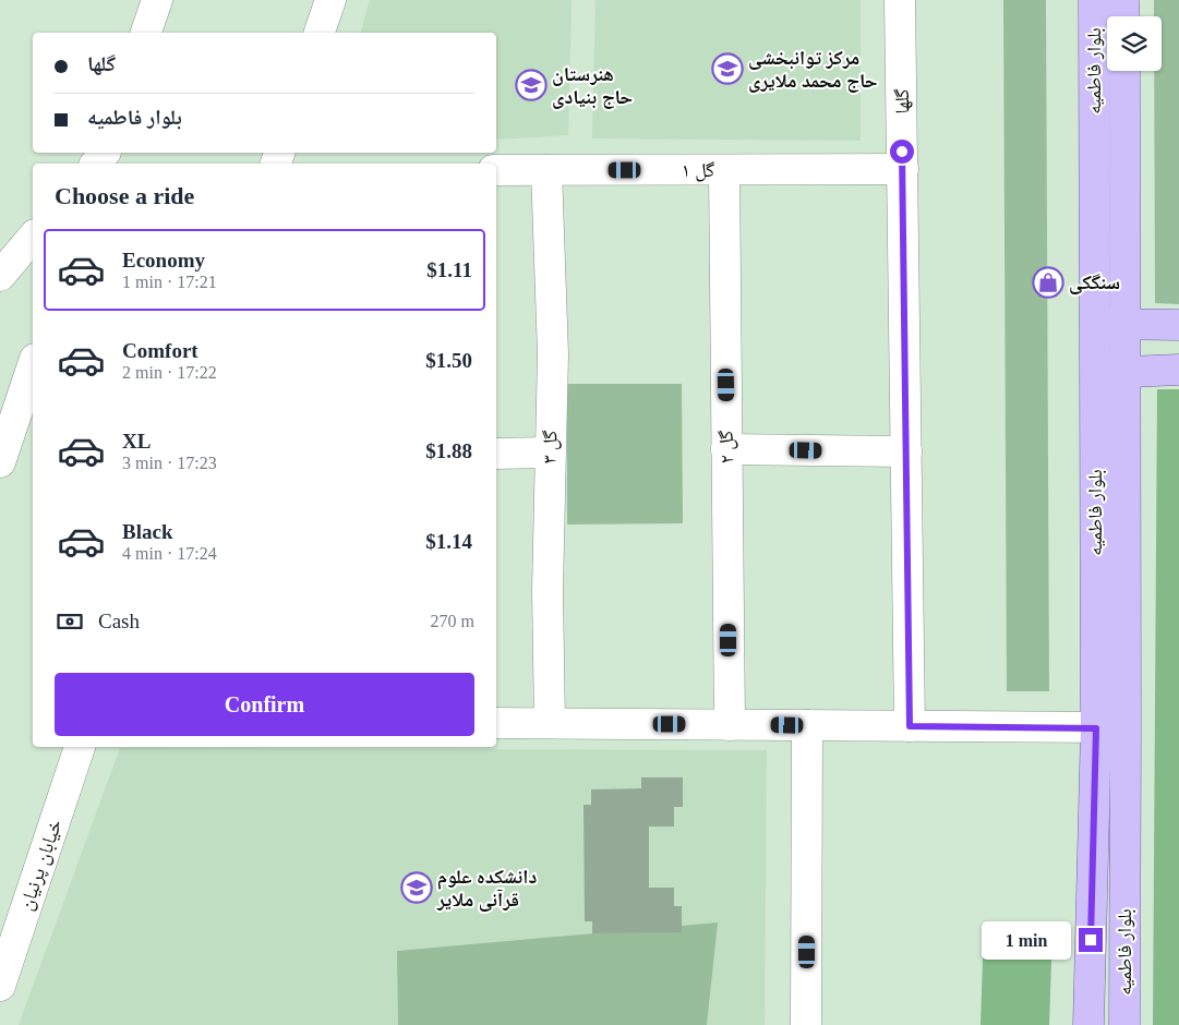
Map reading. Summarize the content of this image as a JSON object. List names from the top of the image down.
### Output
{
  "streets": {
    "main road": ["بلوار فاطمیه"],
    "street": [
      "گلها",
      "گل ۱",
      "گل ۳",
      "گل ۲",
      "خیابان پرنیان"
    ]
  },
  "crossings": [
    ["گلها", "گل ۱"],
    ["گل ۱", "گل ۳"],
    ["گل ۱", "گل ۲"]
  ],
  "places": {
    "school or university": ["مرکز توانبخشی حاج محمد ملایری", "هنرستان حاج بنیادی", "دانشکده علوم قرآنی ملایر"],
    "shop": ["سنگکی"]
  },
  "page": {
    "banner": ["گلها", "بلوار فاطمیه"],
    "heading": "Choose a ride",
    "list": [
      {
        "name": "Economy",
        "note": "1 min · 17:21",
        "value": "$1.11"
      },
      {
        "name": "Comfort",
        "note": "2 min · 17:22",
        "value": "$1.50"
      },
      {
        "name": "XL",
        "note": "3 min · 17:23",
        "value": "$1.88"
      },
      {
        "name": "Black",
        "note": "4 min · 17:24",
        "value": "$1.14"
      }
    ],
    "pay": ["Cash", "270 m"],
    "buttons": "Confirm",
    "bubble": "1 min"
  }
}
